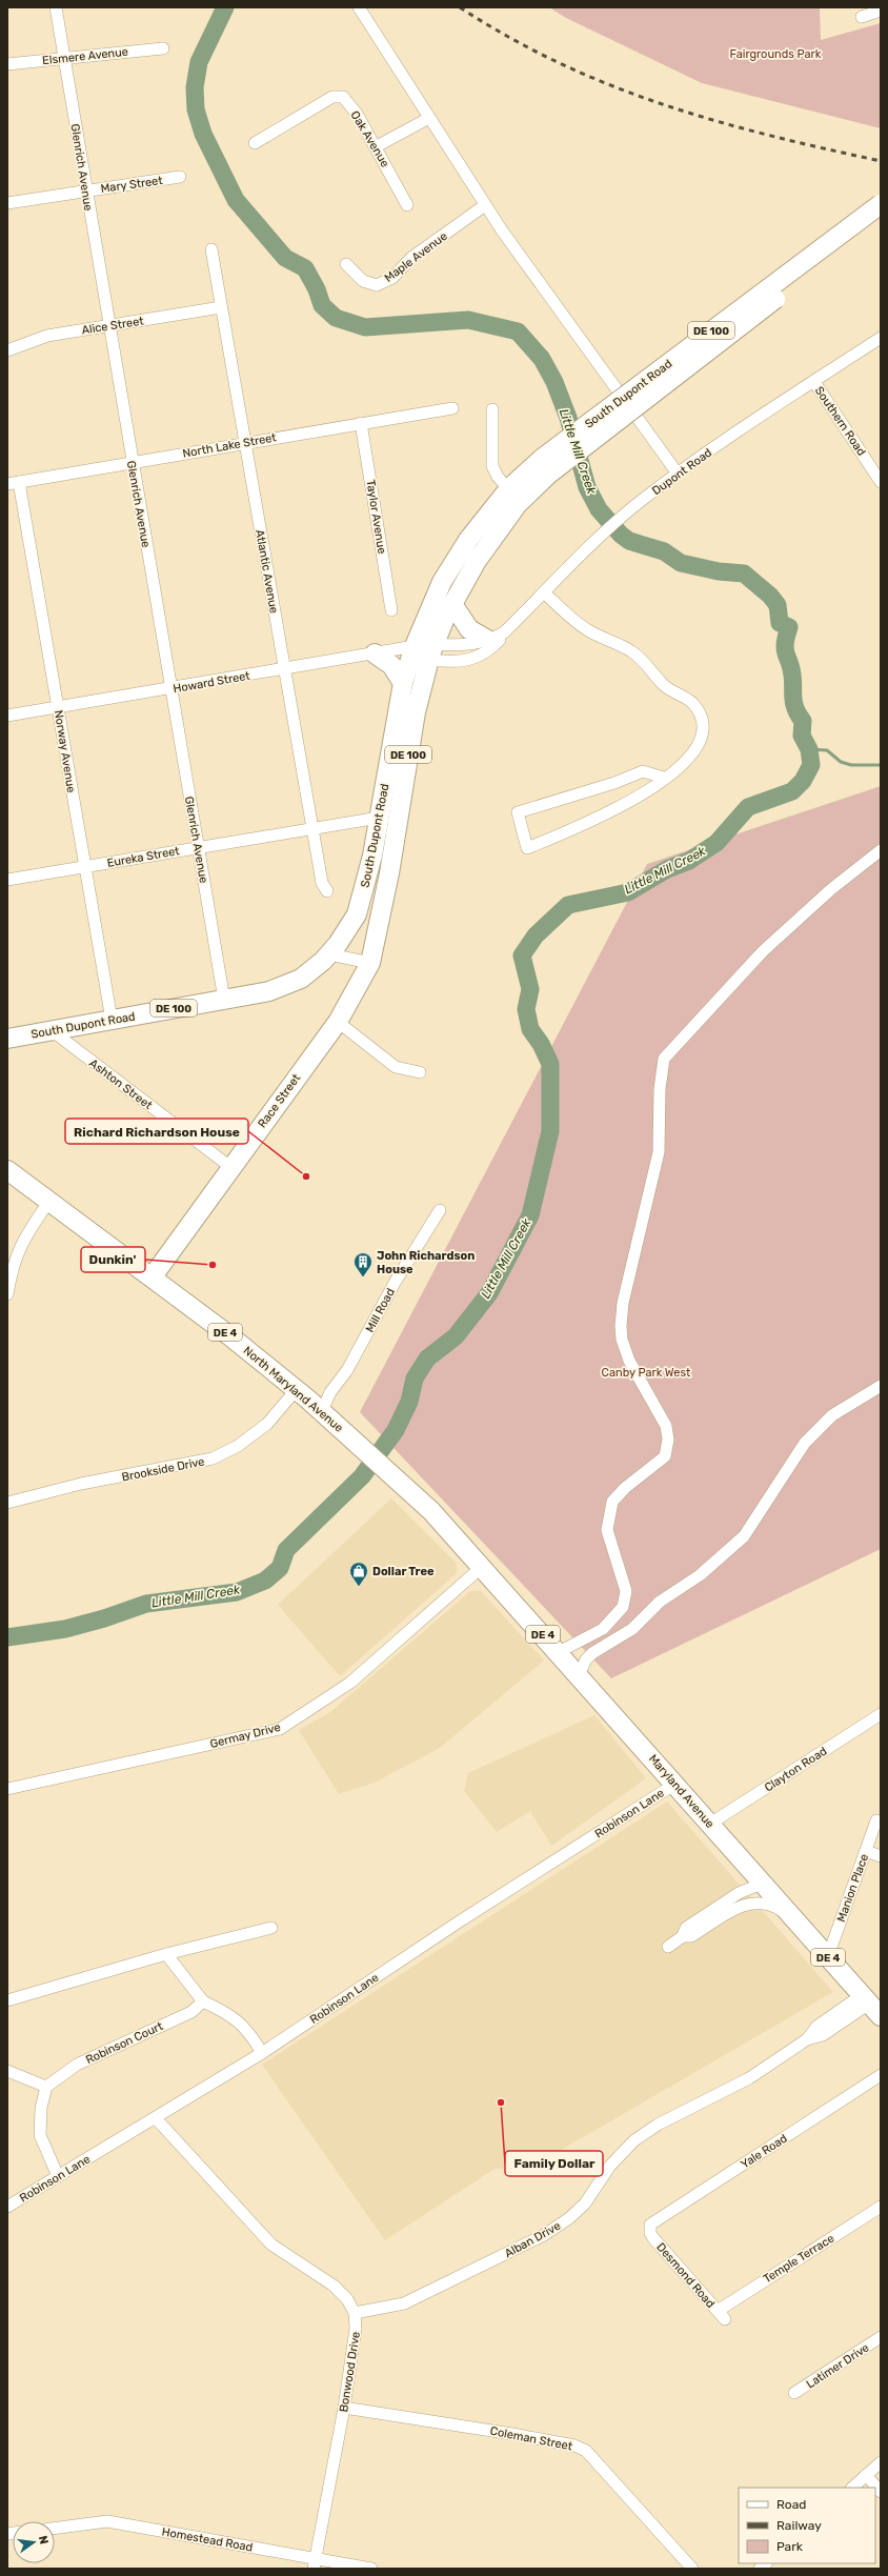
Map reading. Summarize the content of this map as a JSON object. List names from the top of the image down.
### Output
{
  "streets": {
    "main road": [
      "DE 100",
      "South Dupont Road",
      "Race Street",
      "DE 4",
      "North Maryland Avenue",
      "Maryland Avenue"
    ],
    "street": [
      "Elsmere Avenue",
      "Oak Avenue",
      "Glenrich Avenue",
      "Mary Street",
      "Maple Avenue",
      "Alice Street",
      "Southern Road",
      "North Lake Street",
      "Dupont Road",
      "Taylor Avenue",
      "Atlantic Avenue",
      "Howard Street",
      "Norway Avenue",
      "Eureka Street",
      "Ashton Street",
      "Mill Road",
      "Brookside Drive",
      "Germay Drive",
      "Clayton Road",
      "Robinson Lane",
      "Manion Place",
      "Robinson Court",
      "Yale Road",
      "Alban Drive",
      "Temple Terrace",
      "Desmond Road",
      "Latimer Drive",
      "Bonwood Drive",
      "Coleman Street",
      "Homestead Road"
    ]
  },
  "crossings": [
    ["Elsmere Avenue", "Glenrich Avenue"],
    ["Glenrich Avenue", "Mary Street"],
    ["Glenrich Avenue", "Alice Street"],
    ["Glenrich Avenue", "South Dupont Road"],
    ["Glenrich Avenue", "North Lake Street"],
    ["Glenrich Avenue", "Howard Street"],
    ["Glenrich Avenue", "Eureka Street"],
    ["Alice Street", "Atlantic Avenue"],
    ["South Dupont Road", "Dupont Road"],
    ["South Dupont Road", "Howard Street"],
    ["South Dupont Road", "Norway Avenue"],
    ["South Dupont Road", "Eureka Street"],
    ["South Dupont Road", "Ashton Street"],
    ["South Dupont Road", "Race Street"],
    ["Southern Road", "Dupont Road"],
    ["North Lake Street", "Taylor Avenue"],
    ["North Lake Street", "Atlantic Avenue"],
    ["North Lake Street", "Norway Avenue"],
    ["Atlantic Avenue", "Howard Street"],
    ["Atlantic Avenue", "Eureka Street"],
    ["Howard Street", "Norway Avenue"],
    ["Norway Avenue", "Eureka Street"],
    ["Ashton Street", "Race Street"],
    ["Race Street", "North Maryland Avenue"],
    ["Mill Road", "North Maryland Avenue"],
    ["North Maryland Avenue", "Brookside Drive"],
    ["North Maryland Avenue", "Germay Drive"],
    ["North Maryland Avenue", "Maryland Avenue"],
    ["Germay Drive", "Maryland Avenue"],
    ["Clayton Road", "Maryland Avenue"],
    ["Maryland Avenue", "Robinson Lane"],
    ["Maryland Avenue", "Manion Place"],
    ["Maryland Avenue", "Alban Drive"],
    ["Yale Road", "Desmond Road"],
    ["Alban Drive", "Bonwood Drive"],
    ["Temple Terrace", "Desmond Road"],
    ["Bonwood Drive", "Coleman Street"],
    ["Bonwood Drive", "Homestead Road"]
  ],
  "water": ["Little Mill Creek"],
  "parks": ["Fairgrounds Park", "Canby Park West"],
  "places": {
    "other": ["Richard Richardson House", "Dunkin'", "Family Dollar"],
    "building": ["John Richardson House"],
    "shop": ["Dollar Tree"]
  },
  "legend": ["Road", "Railway", "Park"],
  "north": "right"
}
